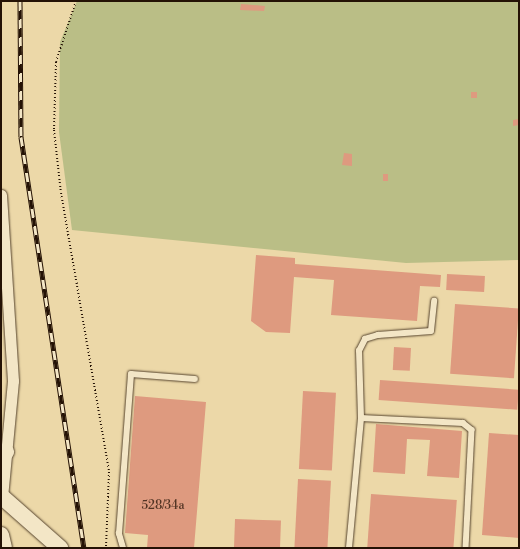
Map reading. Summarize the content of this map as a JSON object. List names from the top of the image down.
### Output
{
  "house_numbers": ["528/34a"]
}
